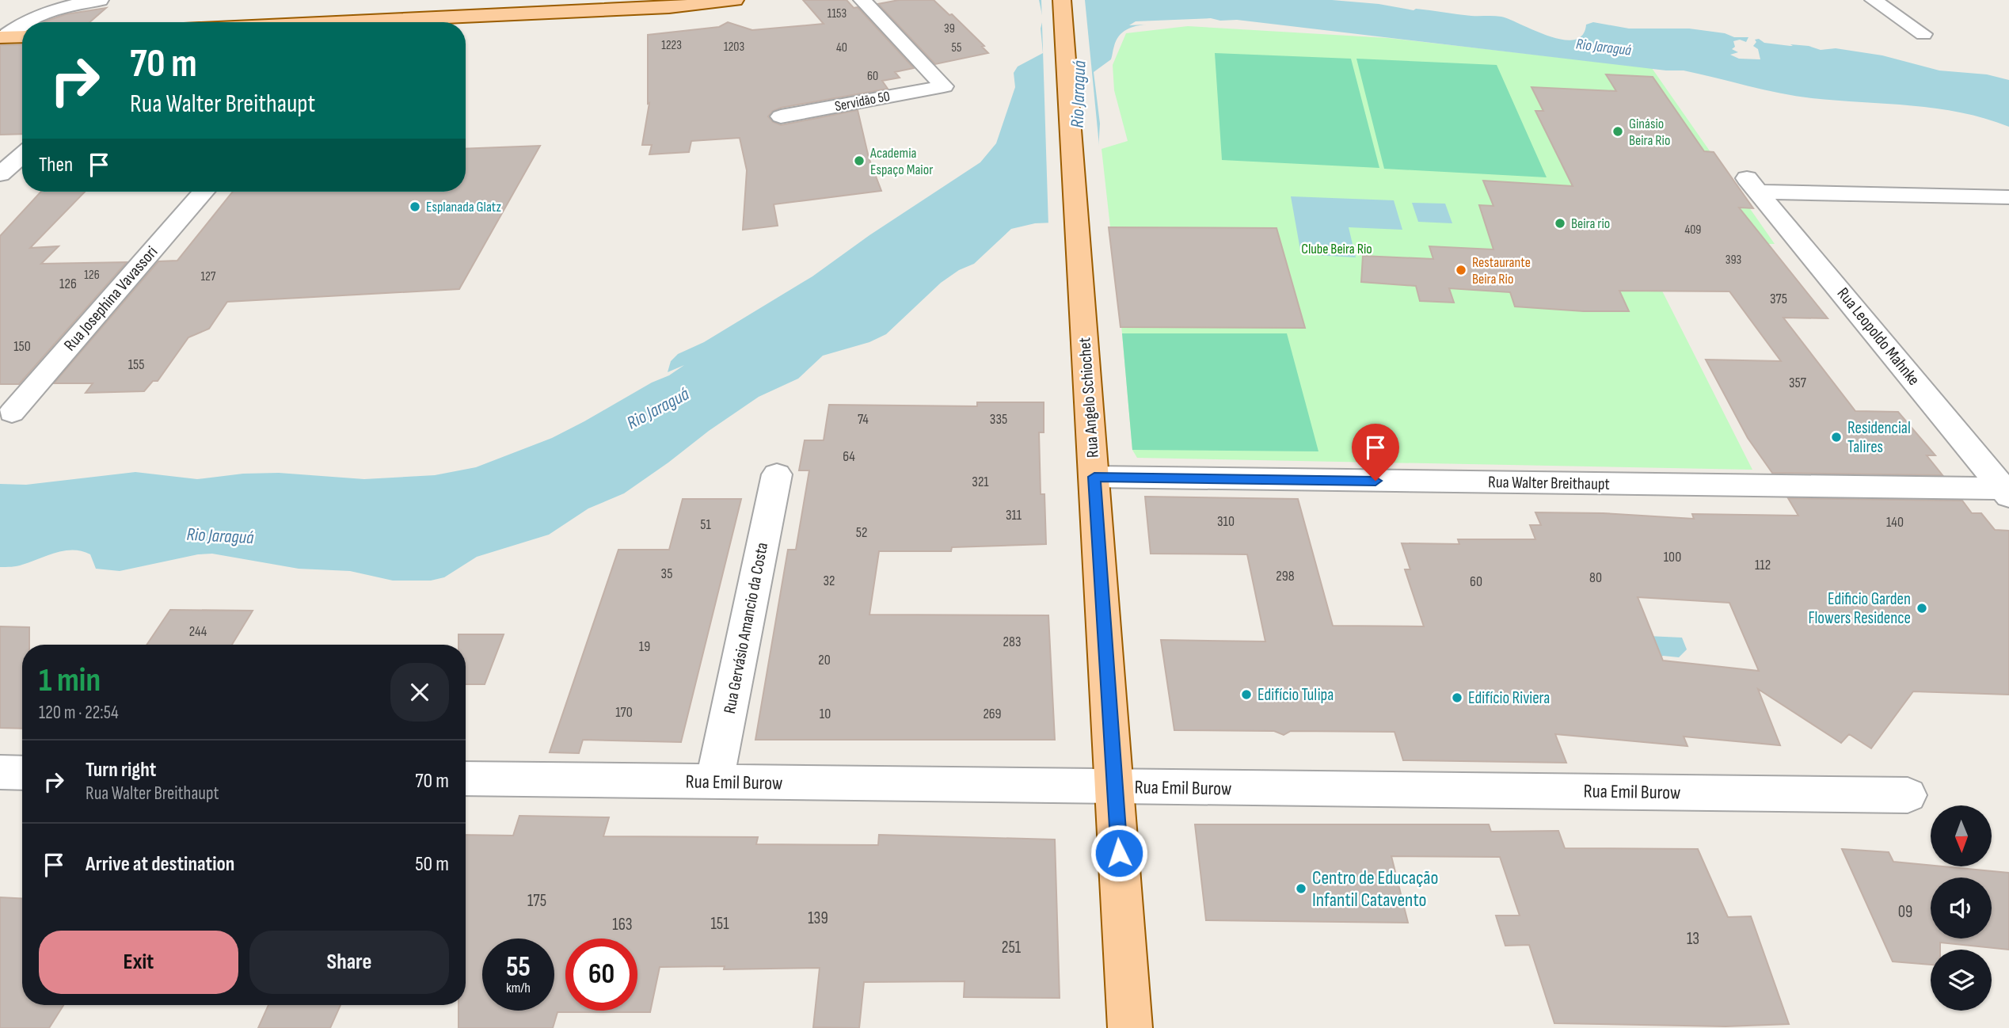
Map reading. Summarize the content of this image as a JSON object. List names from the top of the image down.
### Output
{
  "streets": {
    "main road": ["Rua Angelo Schiochet"],
    "street": [
      "Servidão 50",
      "Rua Josephina Vavassori",
      "Rua Leopoldo Mahnke",
      "Rua Walter Breithaupt",
      "Rua Gervásio Amancio da Costa",
      "Rua Emil Burow"
    ]
  },
  "crossings": [
    ["Rua Leopoldo Mahnke", "Rua Walter Breithaupt"],
    ["Rua Angelo Schiochet", "Rua Walter Breithaupt"],
    ["Rua Angelo Schiochet", "Rua Emil Burow"],
    ["Rua Gervásio Amancio da Costa", "Rua Emil Burow"]
  ],
  "water": ["Rio Jaraguá"],
  "parks": ["Clube Beira Rio"],
  "places": [
    "Ginásio Beira Rio",
    "Academia Espaço Maior",
    "Esplanada Glatz",
    "Beira rio",
    "Restaurante Beira Rio",
    "Residencial Talires",
    "Edificio Garden Flowers Residence",
    "Edifício Tulipa",
    "Edifício Riviera",
    "Centro de Educação Infantil Catavento"
  ],
  "house_numbers": [
    "1153",
    "39",
    "1223",
    "1203",
    "40",
    "55",
    "60",
    "409",
    "393",
    "126",
    "127",
    "126",
    "375",
    "150",
    "155",
    "357",
    "74",
    "335",
    "64",
    "321",
    "311",
    "310",
    "140",
    "51",
    "52",
    "100",
    "112",
    "35",
    "298",
    "80",
    "32",
    "60",
    "244",
    "283",
    "19",
    "20",
    "170",
    "10",
    "269",
    "175",
    "09",
    "139",
    "151",
    "163",
    "13",
    "251"
  ],
  "north": "bottom",
  "page": {
    "turn": ["70 m", "Rua Walter Breithaupt"],
    "then": "Then",
    "heading": ["1 min", "120 m · 22:54"],
    "list": [
      {
        "name": "Turn right",
        "note": "Rua Walter Breithaupt",
        "value": "70 m"
      },
      {
        "name": "Arrive at destination",
        "value": "50 m"
      }
    ],
    "buttons": ["Exit", "Share"],
    "speed": "55 km/h",
    "limit": "60"
  }
}
